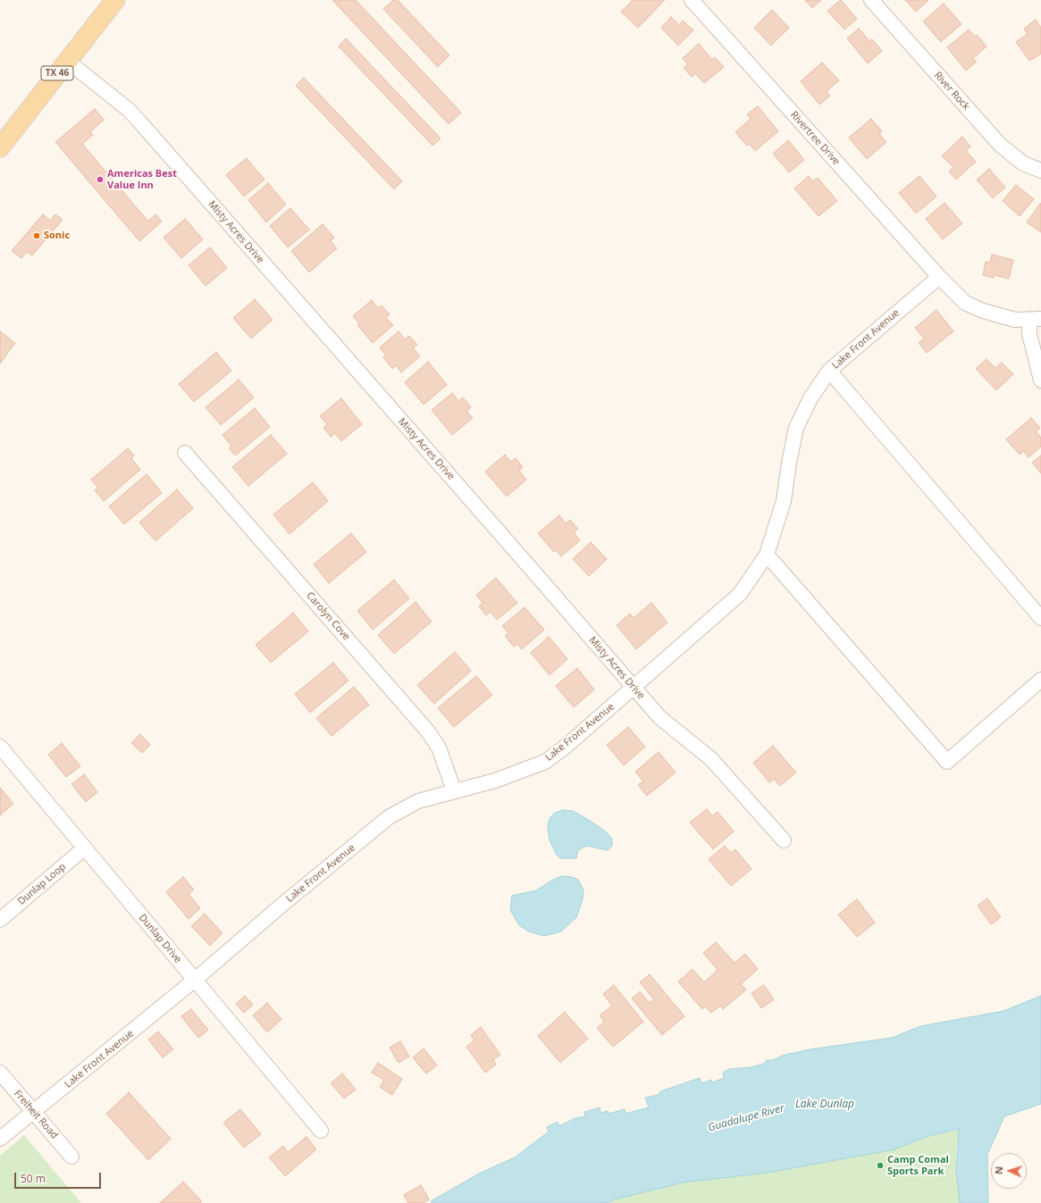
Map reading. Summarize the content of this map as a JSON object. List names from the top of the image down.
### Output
{
  "streets": {
    "main road": ["TX 46"],
    "street": [
      "River Rock",
      "Rivertree Drive",
      "Misty Acres Drive",
      "Lake Front Avenue",
      "Carolyn Cove",
      "Dunlap Loop",
      "Dunlap Drive",
      "Freiheit Road"
    ]
  },
  "crossings": [
    ["TX 46", "Misty Acres Drive"],
    ["Rivertree Drive", "Lake Front Avenue"],
    ["Misty Acres Drive", "Lake Front Avenue"],
    ["Lake Front Avenue", "Carolyn Cove"],
    ["Lake Front Avenue", "Dunlap Drive"],
    ["Lake Front Avenue", "Freiheit Road"],
    ["Dunlap Loop", "Dunlap Drive"]
  ],
  "water": ["Lake Dunlap", "Guadalupe River"],
  "places": ["Americas Best Value Inn", "Sonic", "Camp Comal Sports Park"],
  "scale_bar": "50 m",
  "north": "left"
}
